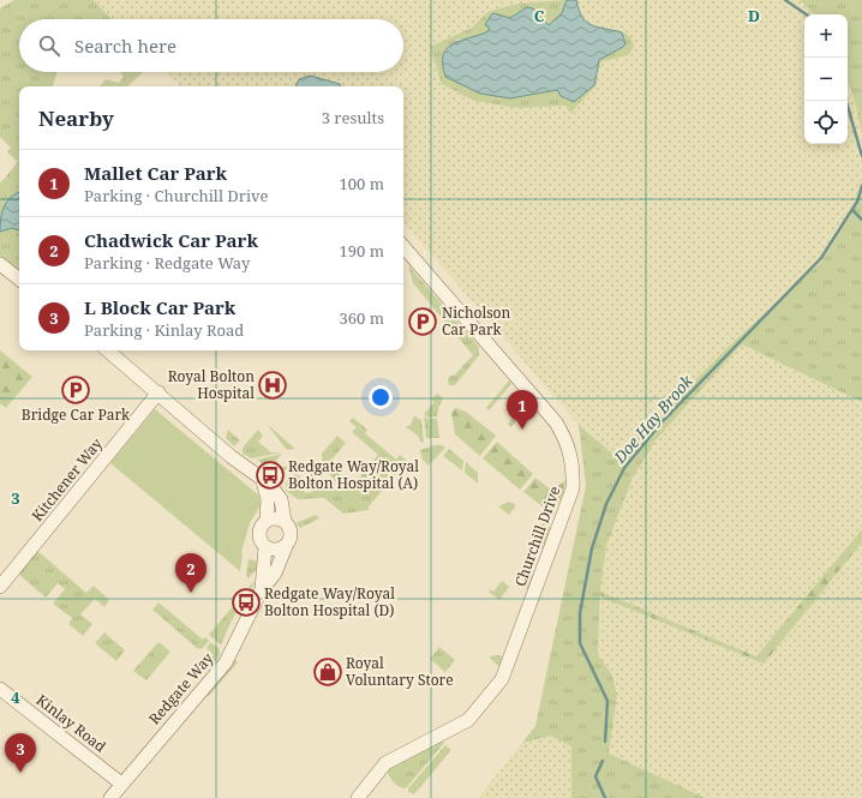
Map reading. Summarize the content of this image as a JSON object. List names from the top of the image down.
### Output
{
  "streets": {
    "street": [
      "Kitchener Way",
      "Churchill Drive",
      "Redgate Way",
      "Kinlay Road"
    ]
  },
  "crossings": [
    ["Kitchener Way", "Redgate Way"],
    ["Redgate Way", "Kinlay Road"]
  ],
  "water": ["Doe Hay Brook"],
  "places": {
    "parking": ["Nicholson Car Park", "Bridge Car Park"],
    "hospital": ["Royal Bolton Hospital"],
    "bus stop": ["Redgate Way/Royal Bolton Hospital (A)", "Redgate Way/Royal Bolton Hospital (D)"],
    "shop": ["Royal Voluntary Store"]
  },
  "page": {
    "map_buttons": ["+", "−"],
    "search": "Search here",
    "heading": ["Nearby", "3 results"],
    "list": [
      {
        "mark": "1",
        "name": "Mallet Car Park",
        "note": "Parking · Churchill Drive",
        "value": "100 m"
      },
      {
        "mark": "2",
        "name": "Chadwick Car Park",
        "note": "Parking · Redgate Way",
        "value": "190 m"
      },
      {
        "mark": "3",
        "name": "L Block Car Park",
        "note": "Parking · Kinlay Road",
        "value": "360 m"
      }
    ],
    "pins": ["1", "2", "3"]
  },
  "grid": {
    "columns": ["C", "D"],
    "rows": ["3", "4"]
  }
}
